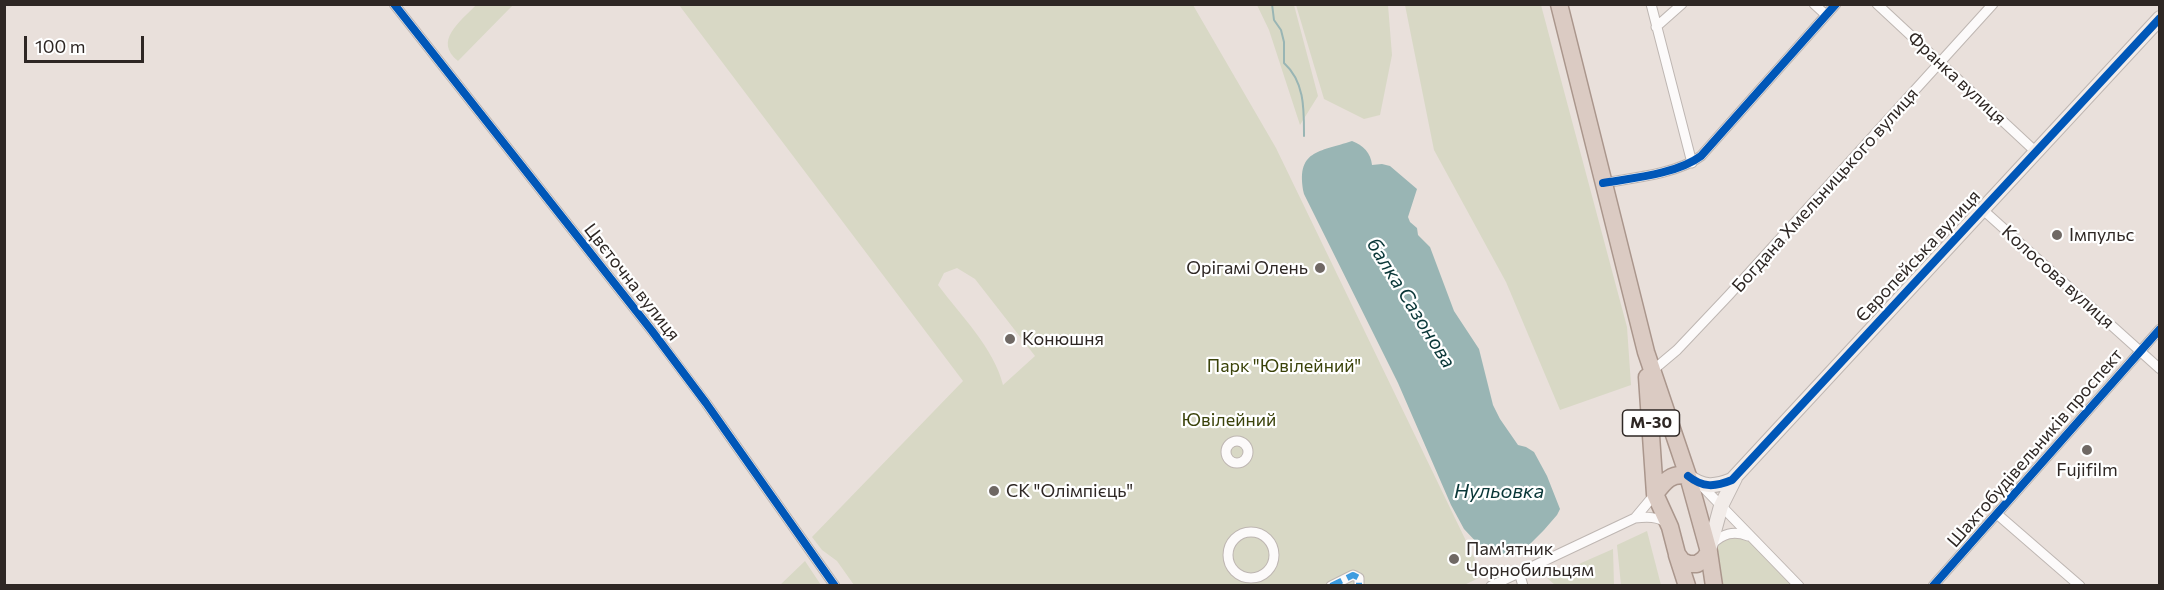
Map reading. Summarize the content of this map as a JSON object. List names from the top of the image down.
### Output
{
  "streets": {
    "highway": ["М-30"],
    "street": [
      "Франка вулиця",
      "Богдана Хмельницького вулиця",
      "Європейська вулиця",
      "Колосова вулиця",
      "Цвєточна вулиця",
      "Шахтобудівельників проспект"
    ]
  },
  "crossings": [
    ["Франка вулиця", "Богдана Хмельницького вулиця"],
    ["Франка вулиця", "Європейська вулиця"],
    ["Богдана Хмельницького вулиця", "М-30"],
    ["Європейська вулиця", "Колосова вулиця"],
    ["Європейська вулиця", "М-30"],
    ["Колосова вулиця", "Шахтобудівельників проспект"]
  ],
  "water": ["балка Сазонова", "Нульовка"],
  "parks": ["Парк \"Ювілейний\"", "Ювілейний"],
  "places": [
    "Імпульс",
    "Орігамі Олень",
    "Конюшня",
    "Fujifilm",
    "СК \"Олімпієць\"",
    "Пам'ятник Чорнобильцям"
  ],
  "scale_bar": "100 m"
}
